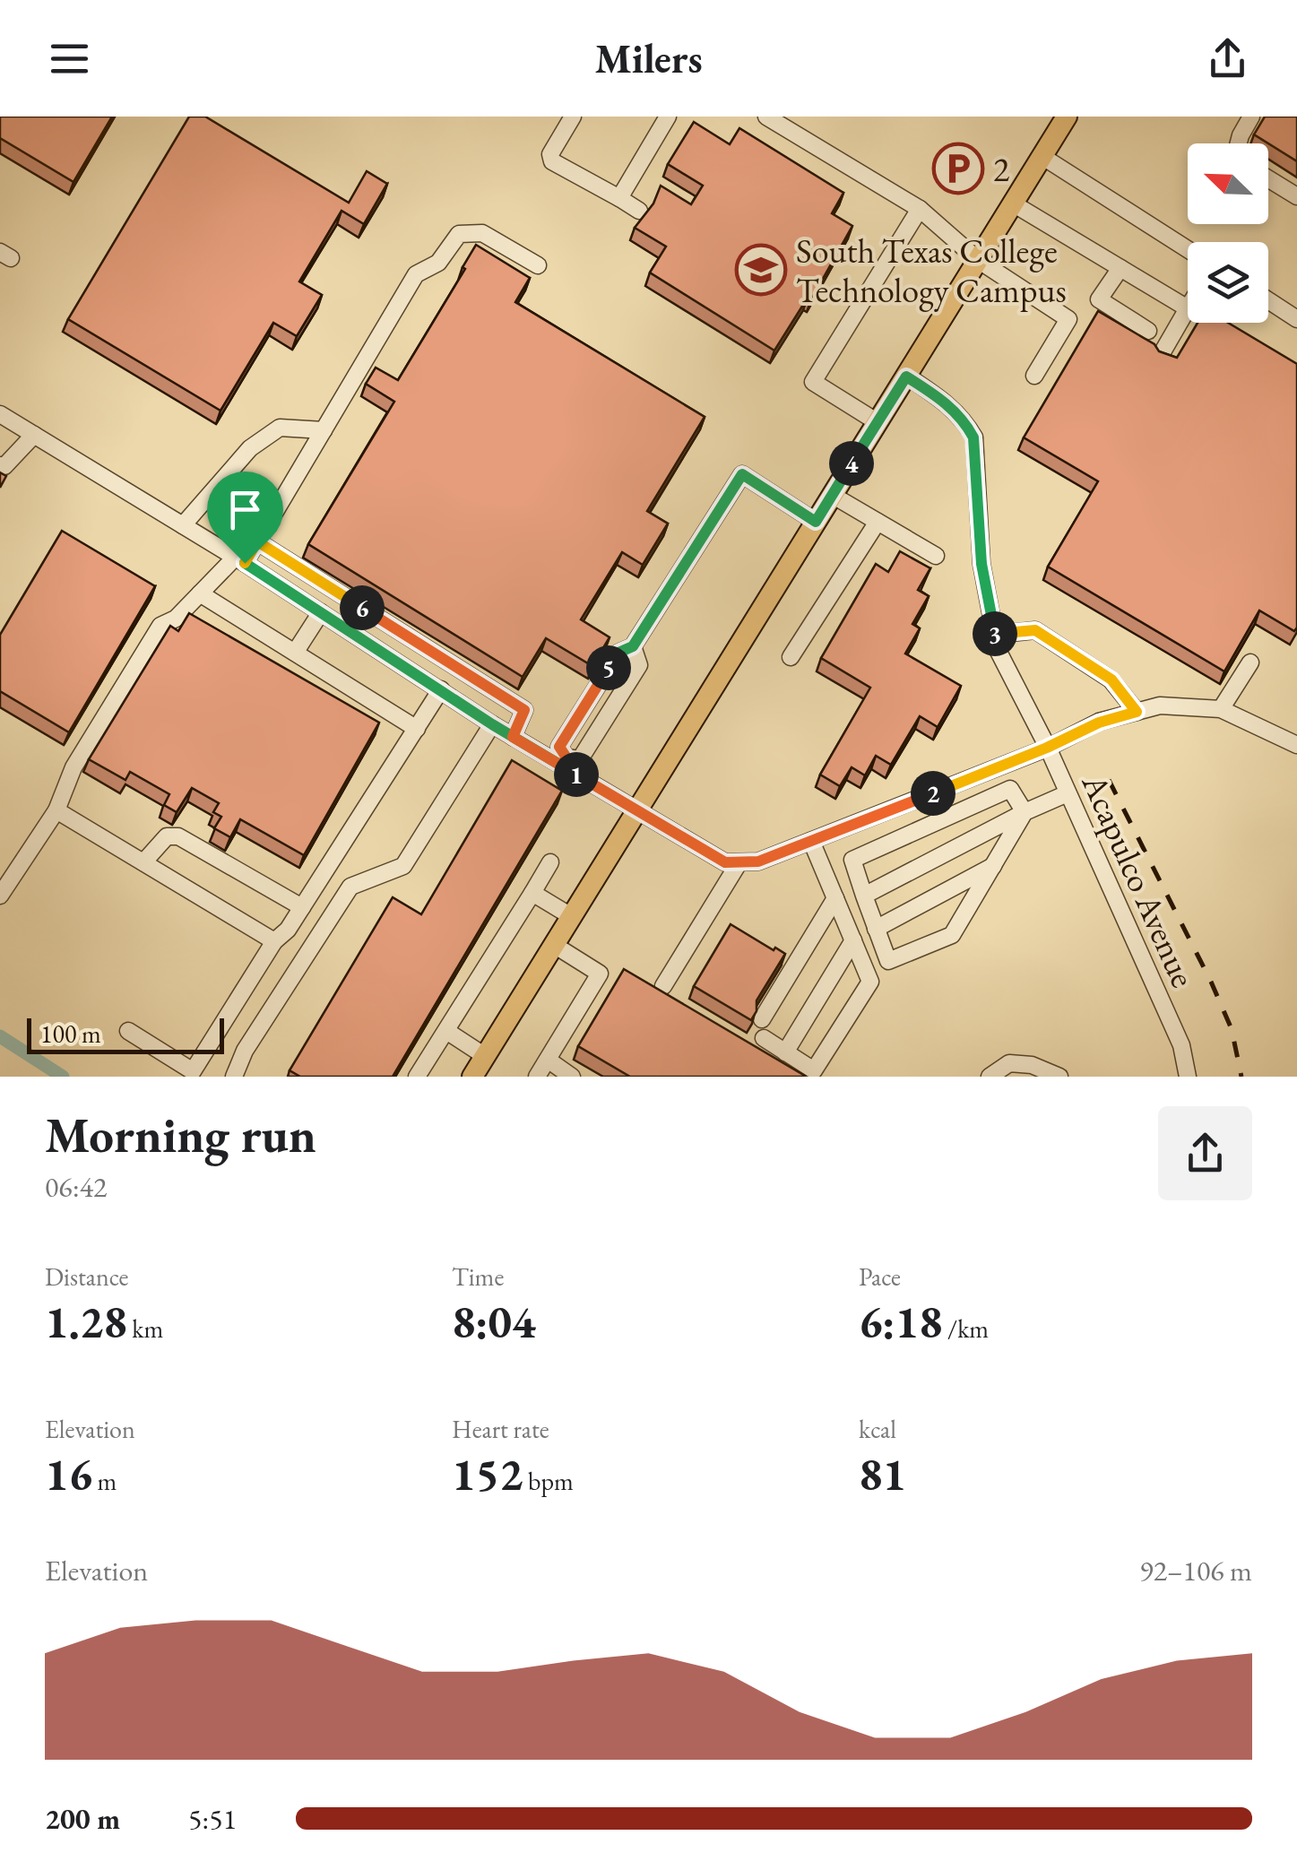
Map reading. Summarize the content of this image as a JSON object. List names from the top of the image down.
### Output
{
  "streets": {
    "street": ["Acapulco Avenue"]
  },
  "places": {
    "parking": ["2"],
    "school or university": ["South Texas College Technology Campus"]
  },
  "scale_bar": "100 m",
  "north": "top left",
  "page": {
    "header": "Milers",
    "pins": [
      "4",
      "6",
      "3",
      "5",
      "1",
      "2"
    ],
    "scale": "100 m",
    "heading": ["Morning run", "06:42"],
    "stats": [
      ["Distance", "1.28 km"],
      ["Time", "8:04"],
      ["Pace", "6:18 /km"],
      ["Elevation", "16 m"],
      ["Heart rate", "152 bpm"],
      ["kcal", "81"]
    ],
    "chart": ["Elevation", "92–106 m"],
    "list": [
      {
        "name": "200 m",
        "note": "5:51"
      }
    ]
  }
}
